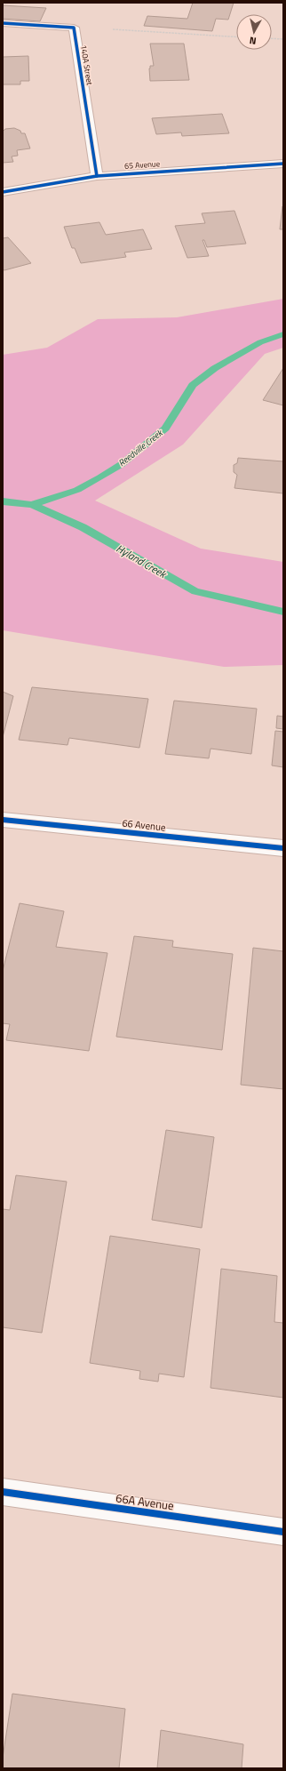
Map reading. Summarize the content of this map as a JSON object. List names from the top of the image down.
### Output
{
  "streets": {
    "street": [
      "140A Street",
      "65 Avenue",
      "66 Avenue",
      "66A Avenue"
    ]
  },
  "crossings": [
    ["140A Street", "65 Avenue"]
  ],
  "water": ["Reedville Creek", "Hyland Creek"],
  "north": "bottom"
}
